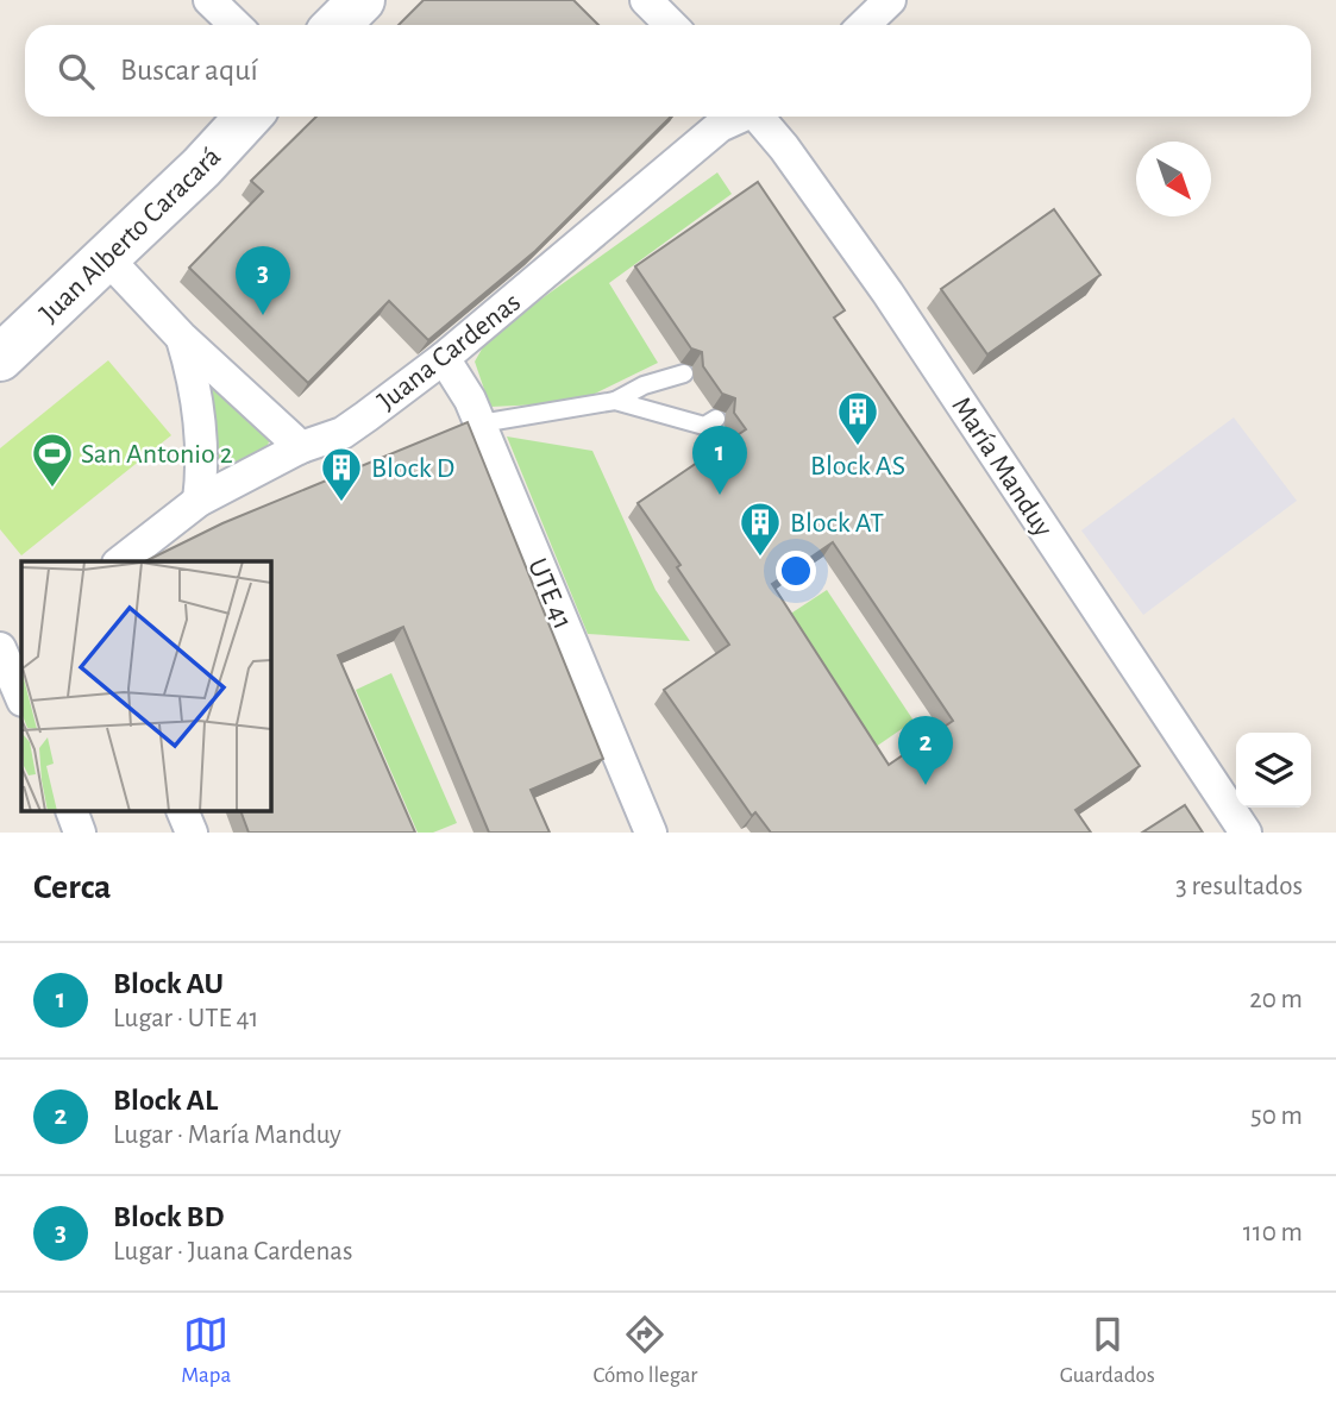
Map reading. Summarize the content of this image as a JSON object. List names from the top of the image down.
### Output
{
  "streets": {
    "street": [
      "Juan Alberto Caracará",
      "Juana Cardenas",
      "María Manduy",
      "UTE 41"
    ]
  },
  "crossings": [
    ["Juana Cardenas", "UTE 41"]
  ],
  "places": {
    "building": ["Block AS", "Block D", "Block AT"],
    "sports": ["San Antonio 2"]
  },
  "north": "bottom right",
  "page": {
    "search": "Buscar aquí",
    "pins": ["3", "1", "2"],
    "heading": ["Cerca", "3 resultados"],
    "list": [
      {
        "mark": "1",
        "name": "Block AU",
        "note": "Lugar · UTE 41",
        "value": "20 m"
      },
      {
        "mark": "2",
        "name": "Block AL",
        "note": "Lugar · María Manduy",
        "value": "50 m"
      },
      {
        "mark": "3",
        "name": "Block BD",
        "note": "Lugar · Juana Cardenas",
        "value": "110 m"
      }
    ],
    "nav": ["Mapa", "Cómo llegar", "Guardados"]
  }
}
